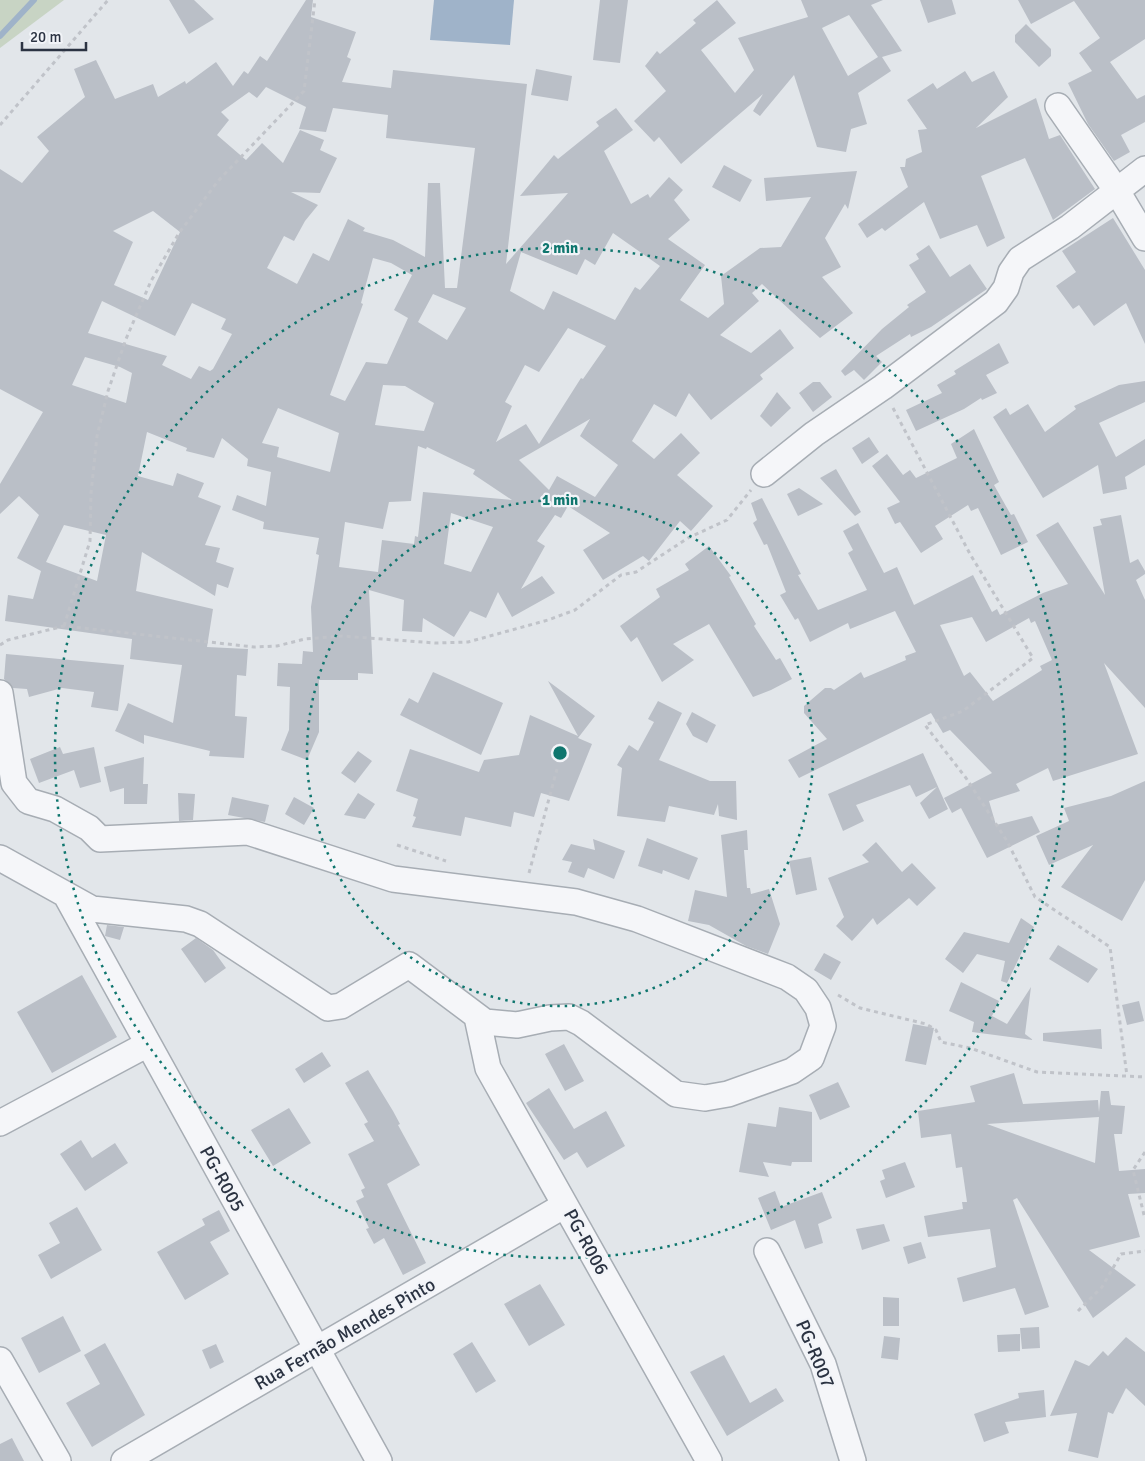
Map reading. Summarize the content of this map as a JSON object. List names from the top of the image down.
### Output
{
  "streets": {
    "street": [
      "PG-R005",
      "PG-R006",
      "Rua Fernão Mendes Pinto",
      "PG-R007"
    ]
  },
  "crossings": [
    ["PG-R005", "Rua Fernão Mendes Pinto"],
    ["PG-R006", "Rua Fernão Mendes Pinto"]
  ],
  "scale_bar": "20 m",
  "rings": ["2 min", "1 min"]
}
